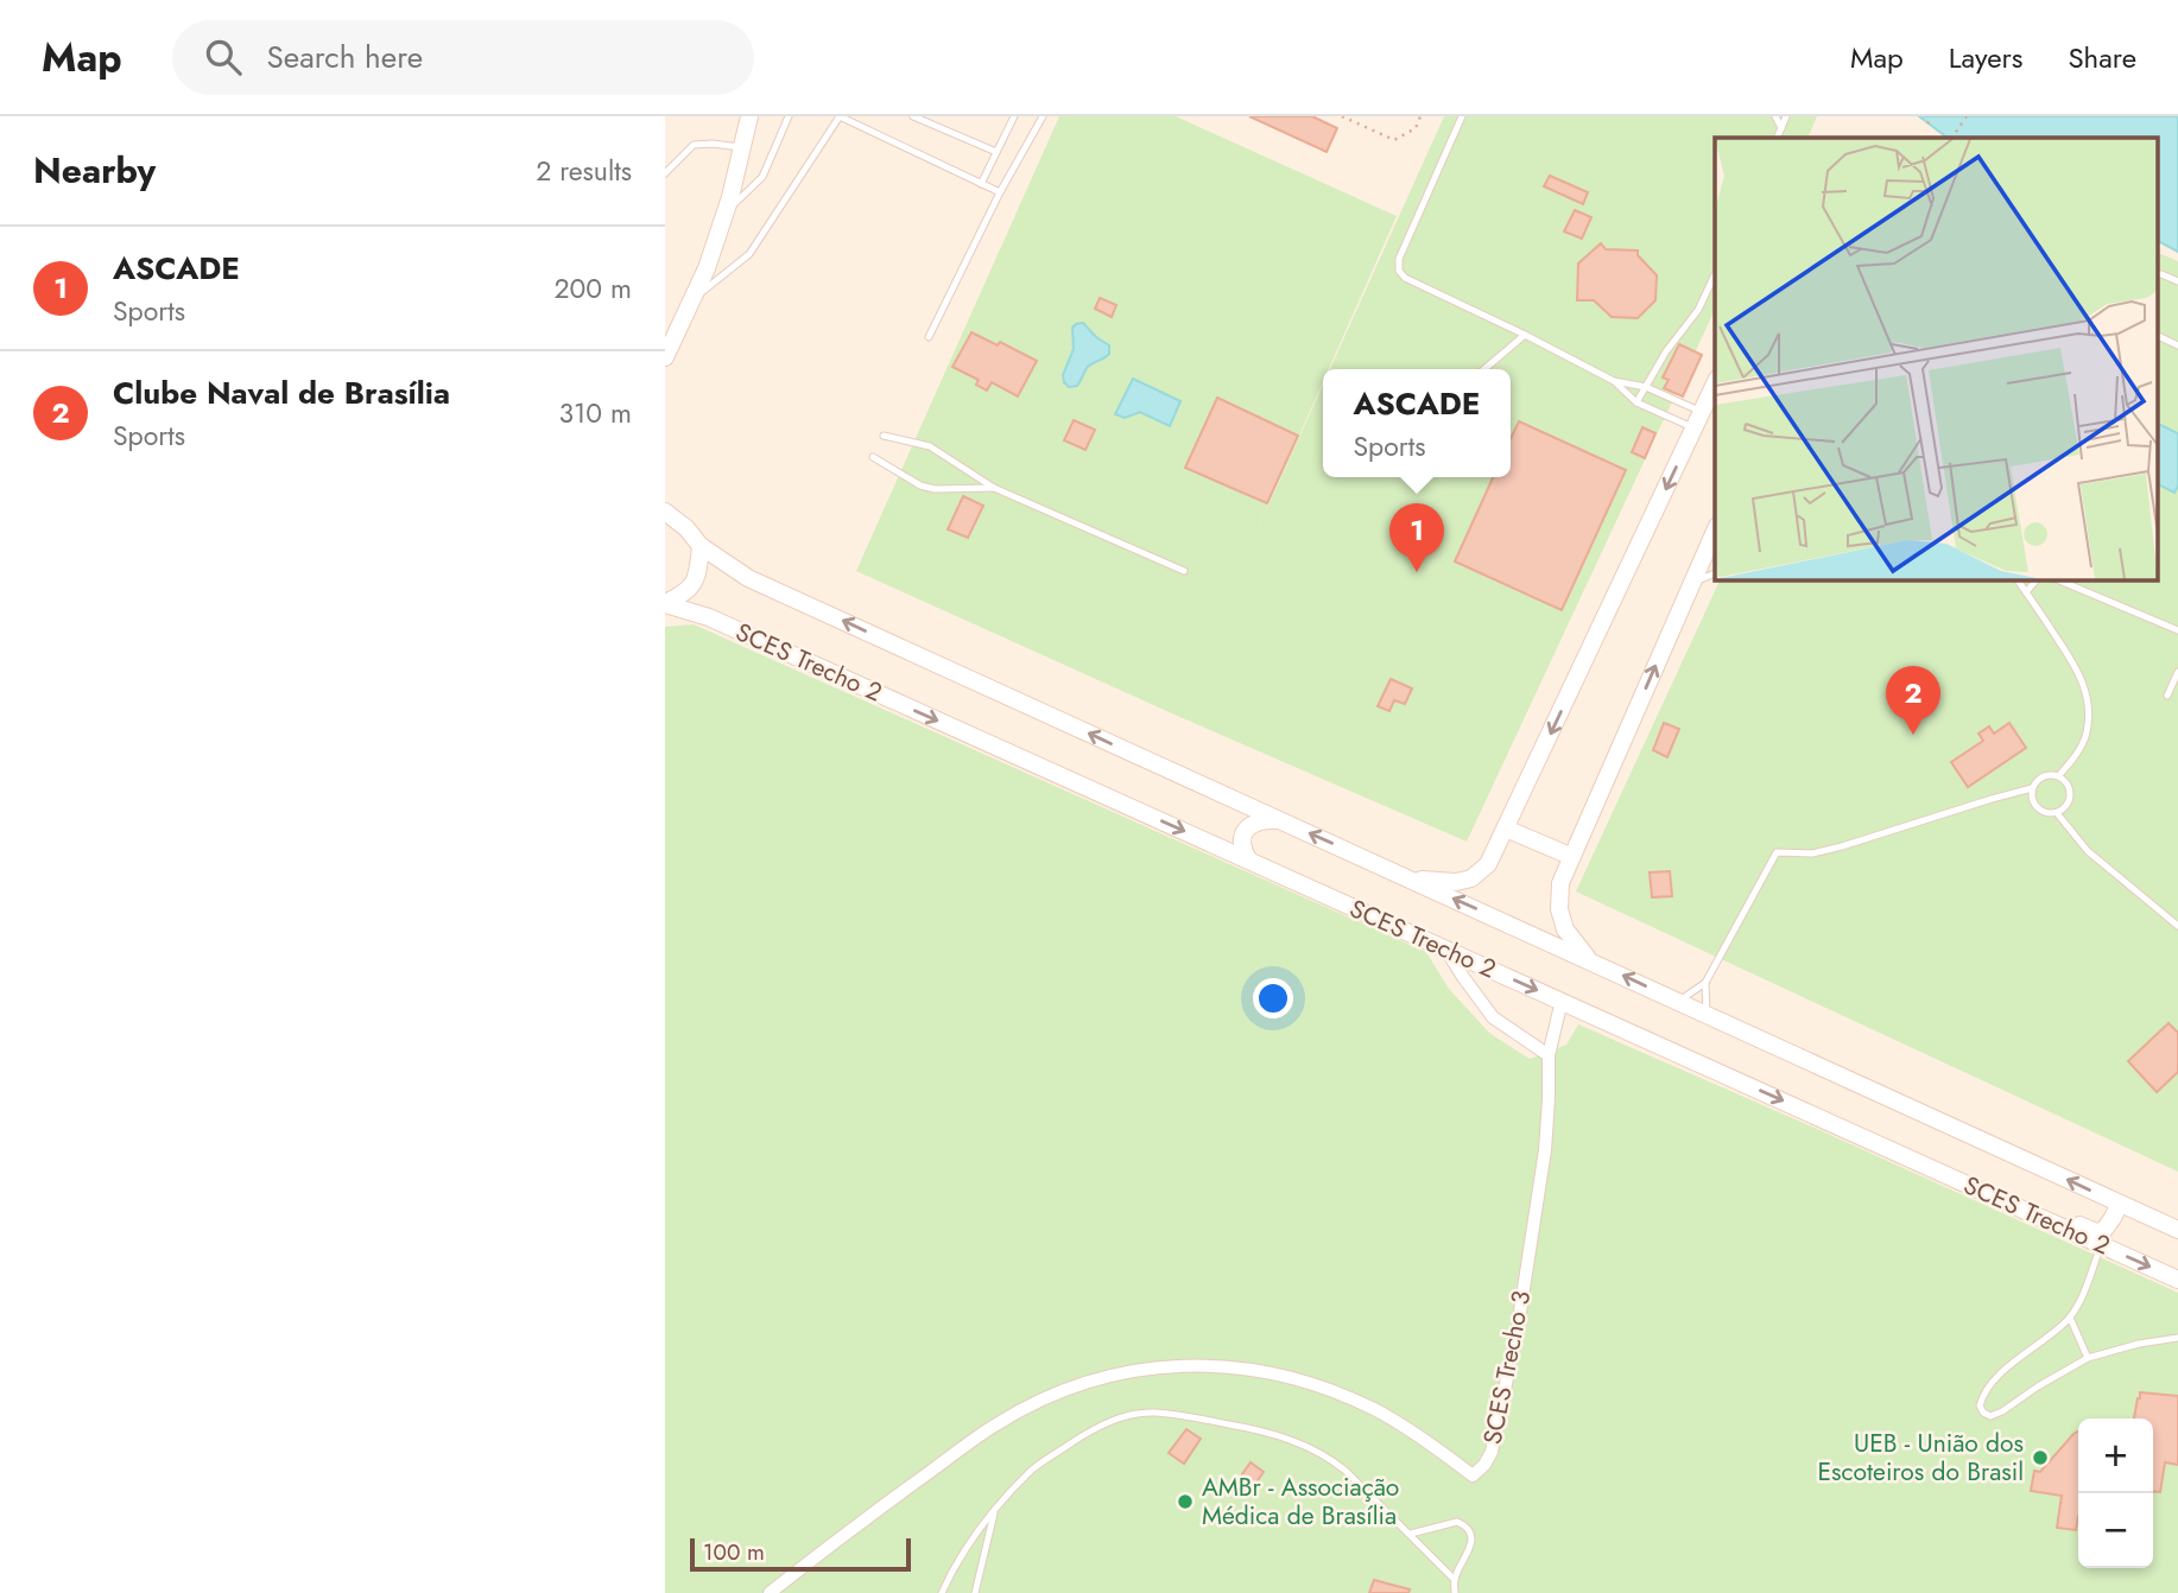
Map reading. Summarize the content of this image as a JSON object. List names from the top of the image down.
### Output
{
  "streets": {
    "main road": ["SCES Trecho 2"],
    "street": ["SCES Trecho 3"]
  },
  "crossings": [
    ["SCES Trecho 2", "SCES Trecho 3"]
  ],
  "places": ["UEB - União dos Escoteiros do Brasil", "AMBr - Associação Médica de Brasília"],
  "scale_bar": "100 m",
  "page": {
    "header": "Map",
    "search": "Search here",
    "nav": ["Map", "Layers", "Share"],
    "heading": ["Nearby", "2 results"],
    "list": [
      {
        "mark": "1",
        "name": "ASCADE",
        "note": "Sports",
        "value": "200 m"
      },
      {
        "mark": "2",
        "name": "Clube Naval de Brasília",
        "note": "Sports",
        "value": "310 m"
      }
    ],
    "popup": ["ASCADE", "Sports"],
    "pins": ["1", "2"],
    "map_buttons": ["+", "−"],
    "scale": "100 m"
  }
}
